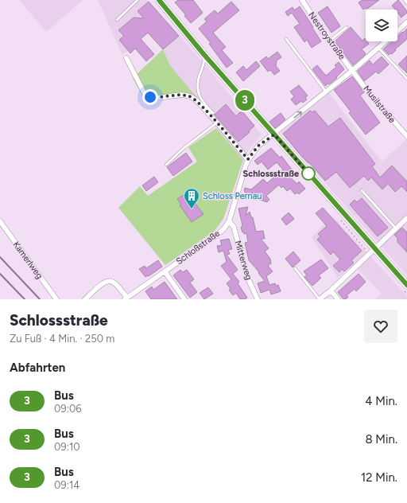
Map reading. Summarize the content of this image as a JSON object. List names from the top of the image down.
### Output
{
  "streets": {
    "street": [
      "Nestroystraße",
      "Musilstraße",
      "Schloßstraße",
      "Kamerlweg",
      "Mitterweg"
    ]
  },
  "crossings": [
    ["Nestroystraße", "Musilstraße"],
    ["Nestroystraße", "Schloßstraße"],
    ["Musilstraße", "Schloßstraße"],
    ["Schloßstraße", "Mitterweg"]
  ],
  "places": {
    "other": ["Schlossstraße"],
    "building": ["Schloss Pernau"]
  },
  "lines": ["bus line 3"],
  "page": {
    "on_map": "3",
    "heading": [
      ["Schlossstraße", "Zu Fuß · 4 Min. · 250 m"],
      "Abfahrten"
    ],
    "list": [
      {
        "mark": "3",
        "name": "Bus",
        "note": "09:06",
        "value": "4 Min."
      },
      {
        "mark": "3",
        "name": "Bus",
        "note": "09:10",
        "value": "8 Min."
      },
      {
        "mark": "3",
        "name": "Bus",
        "note": "09:14",
        "value": "12 Min."
      }
    ]
  }
}
